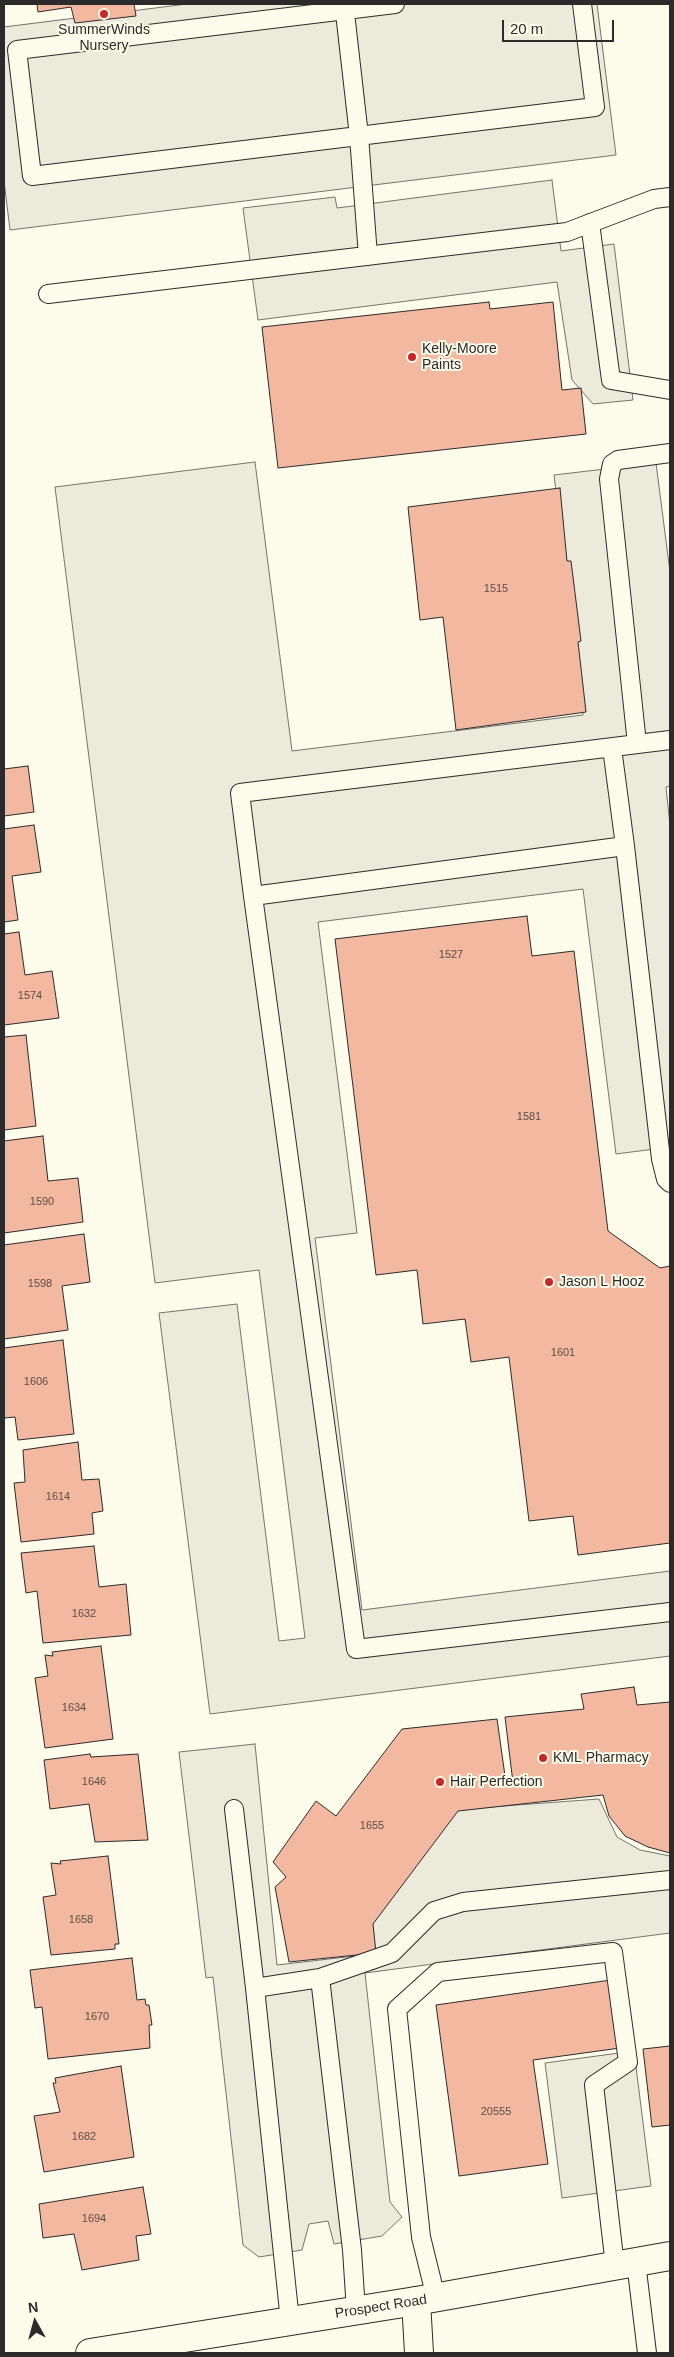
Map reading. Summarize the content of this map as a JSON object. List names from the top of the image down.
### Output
{
  "streets": {
    "main road": ["Prospect Road"]
  },
  "places": [
    "SummerWinds Nursery",
    "Kelly-Moore Paints",
    "Jason L Hooz",
    "KML Pharmacy",
    "Hair Perfection"
  ],
  "house_numbers": [
    "1515",
    "1527",
    "1574",
    "1581",
    "1590",
    "1598",
    "1601",
    "1606",
    "1614",
    "1632",
    "1634",
    "1646",
    "1655",
    "1658",
    "1670",
    "20555",
    "1682",
    "1694"
  ],
  "scale_bar": "20 m",
  "north": "top"
}
